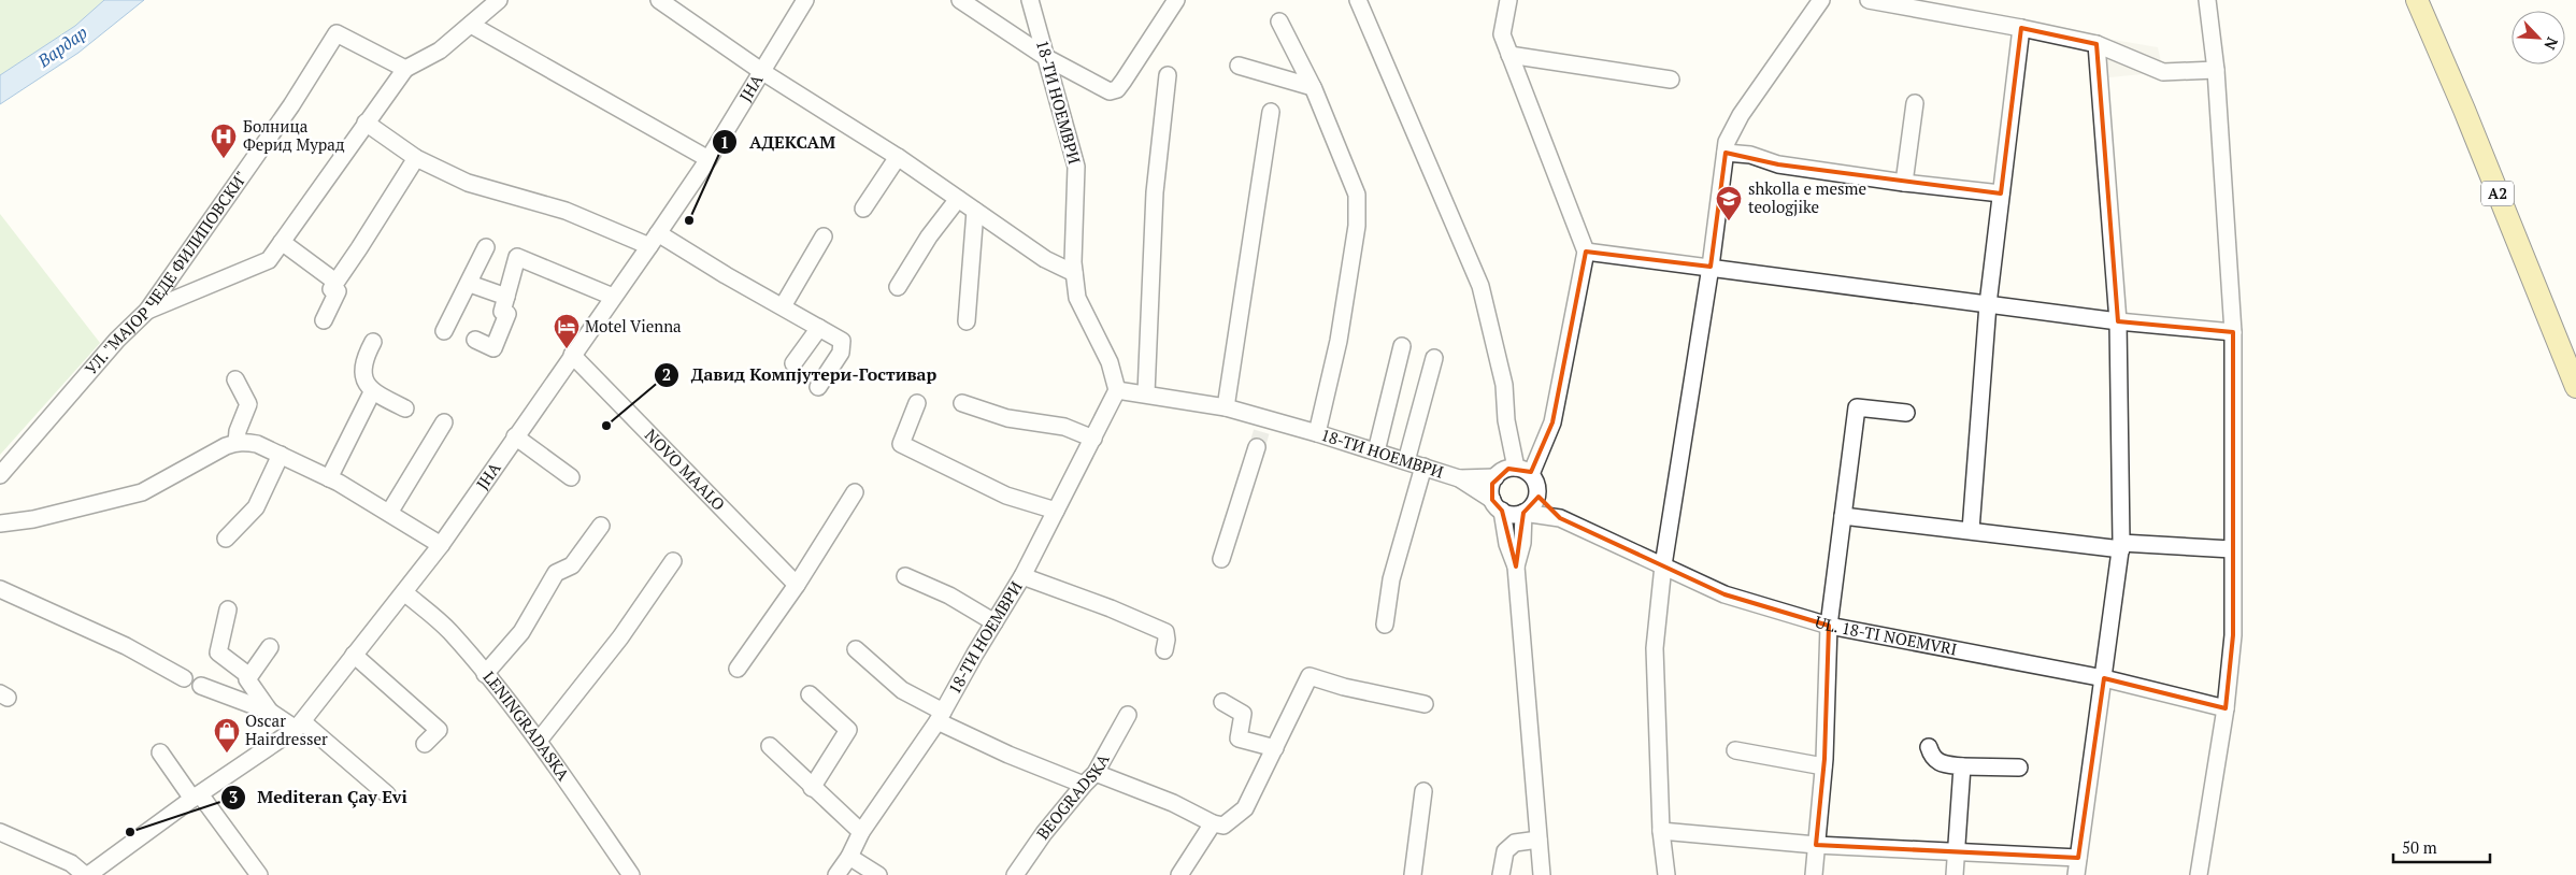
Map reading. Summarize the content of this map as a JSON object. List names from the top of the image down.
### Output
{
  "streets": {
    "main road": ["A2"],
    "street": [
      "ЈНА",
      "18-ТИ НОЕМВРИ",
      "УЛ. \"МАЈОР ЧЕДЕ ФИЛИПОВСКИ\"",
      "NOVO MAALO",
      "UL. 18-TI NOEMVRI",
      "LENINGRADASKA",
      "BEOGRADSKA"
    ]
  },
  "crossings": [
    ["ЈНА", "NOVO MAALO"],
    ["ЈНА", "LENINGRADASKA"]
  ],
  "water": ["Вардар"],
  "places": {
    "hospital": ["Болница Ферид Мурад"],
    "other": ["АДЕКСАМ", "Давид Компјутери-Гостивар", "Mediteran Çay Evi"],
    "school or university": ["shkolla e mesme teologjike"],
    "hotel": ["Motel Vienna"],
    "shop": ["Oscar Hairdresser"]
  },
  "scale_bar": "50 m",
  "north": "bottom right"
}
